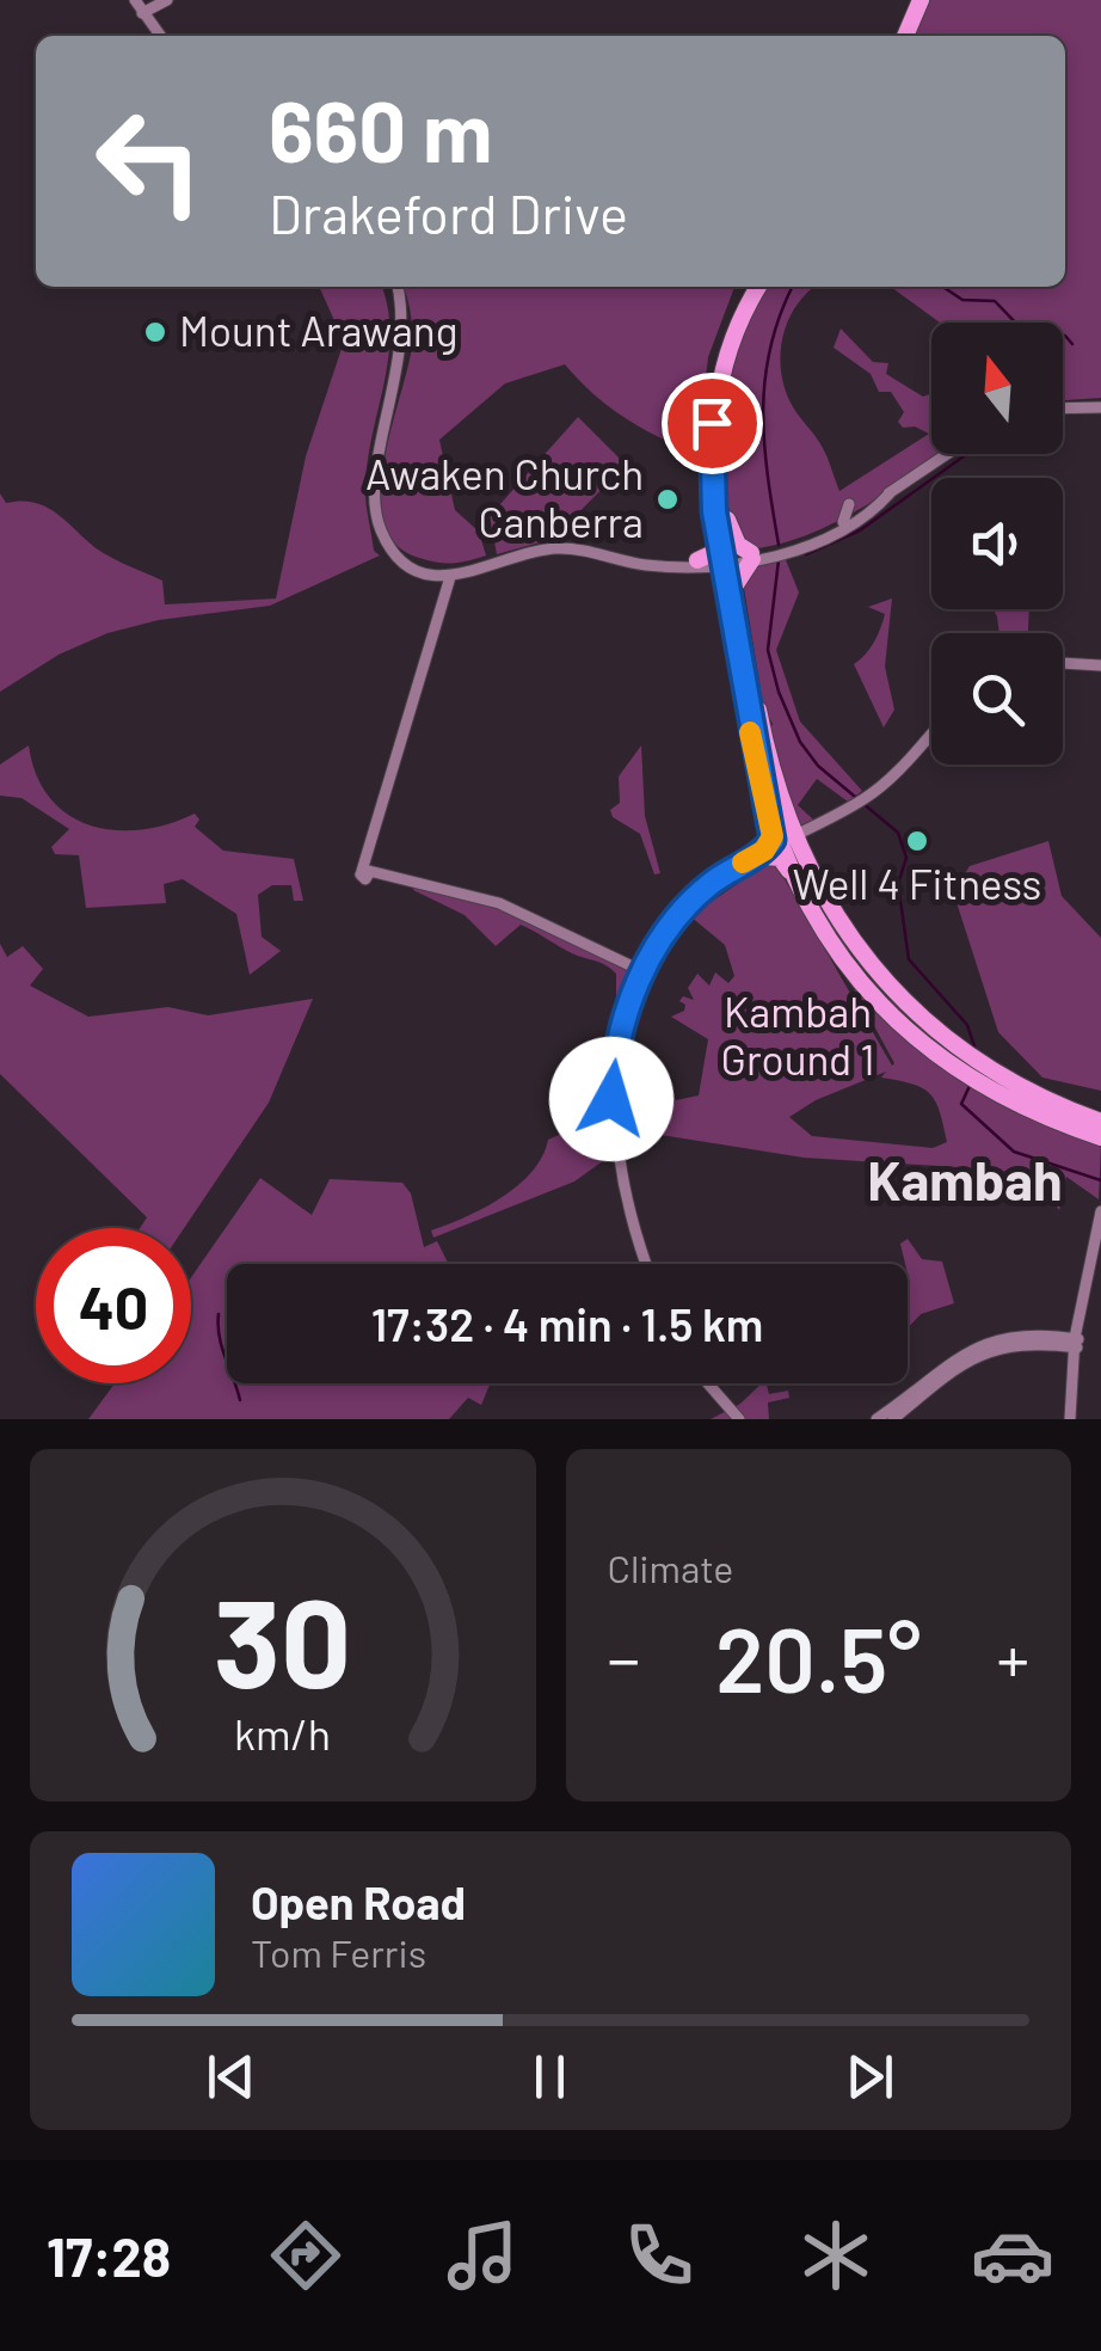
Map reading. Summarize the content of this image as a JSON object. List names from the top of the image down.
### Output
{
  "districts": ["Kambah"],
  "parks": ["Kambah Ground 1"],
  "places": ["Mount Arawang", "Awaken Church Canberra", "Well 4 Fitness"],
  "north": "top",
  "page": {
    "turn": ["660 m", "Drakeford Drive"],
    "limit": "40",
    "trip": "17:32 · 4 min · 1.5 km",
    "tile": "Climate",
    "heat": ["−", "20.5°", "+"],
    "song": ["Open Road", "Tom Ferris"],
    "tabs": "17:28",
    "gauge": ["30", "km/h"]
  }
}
